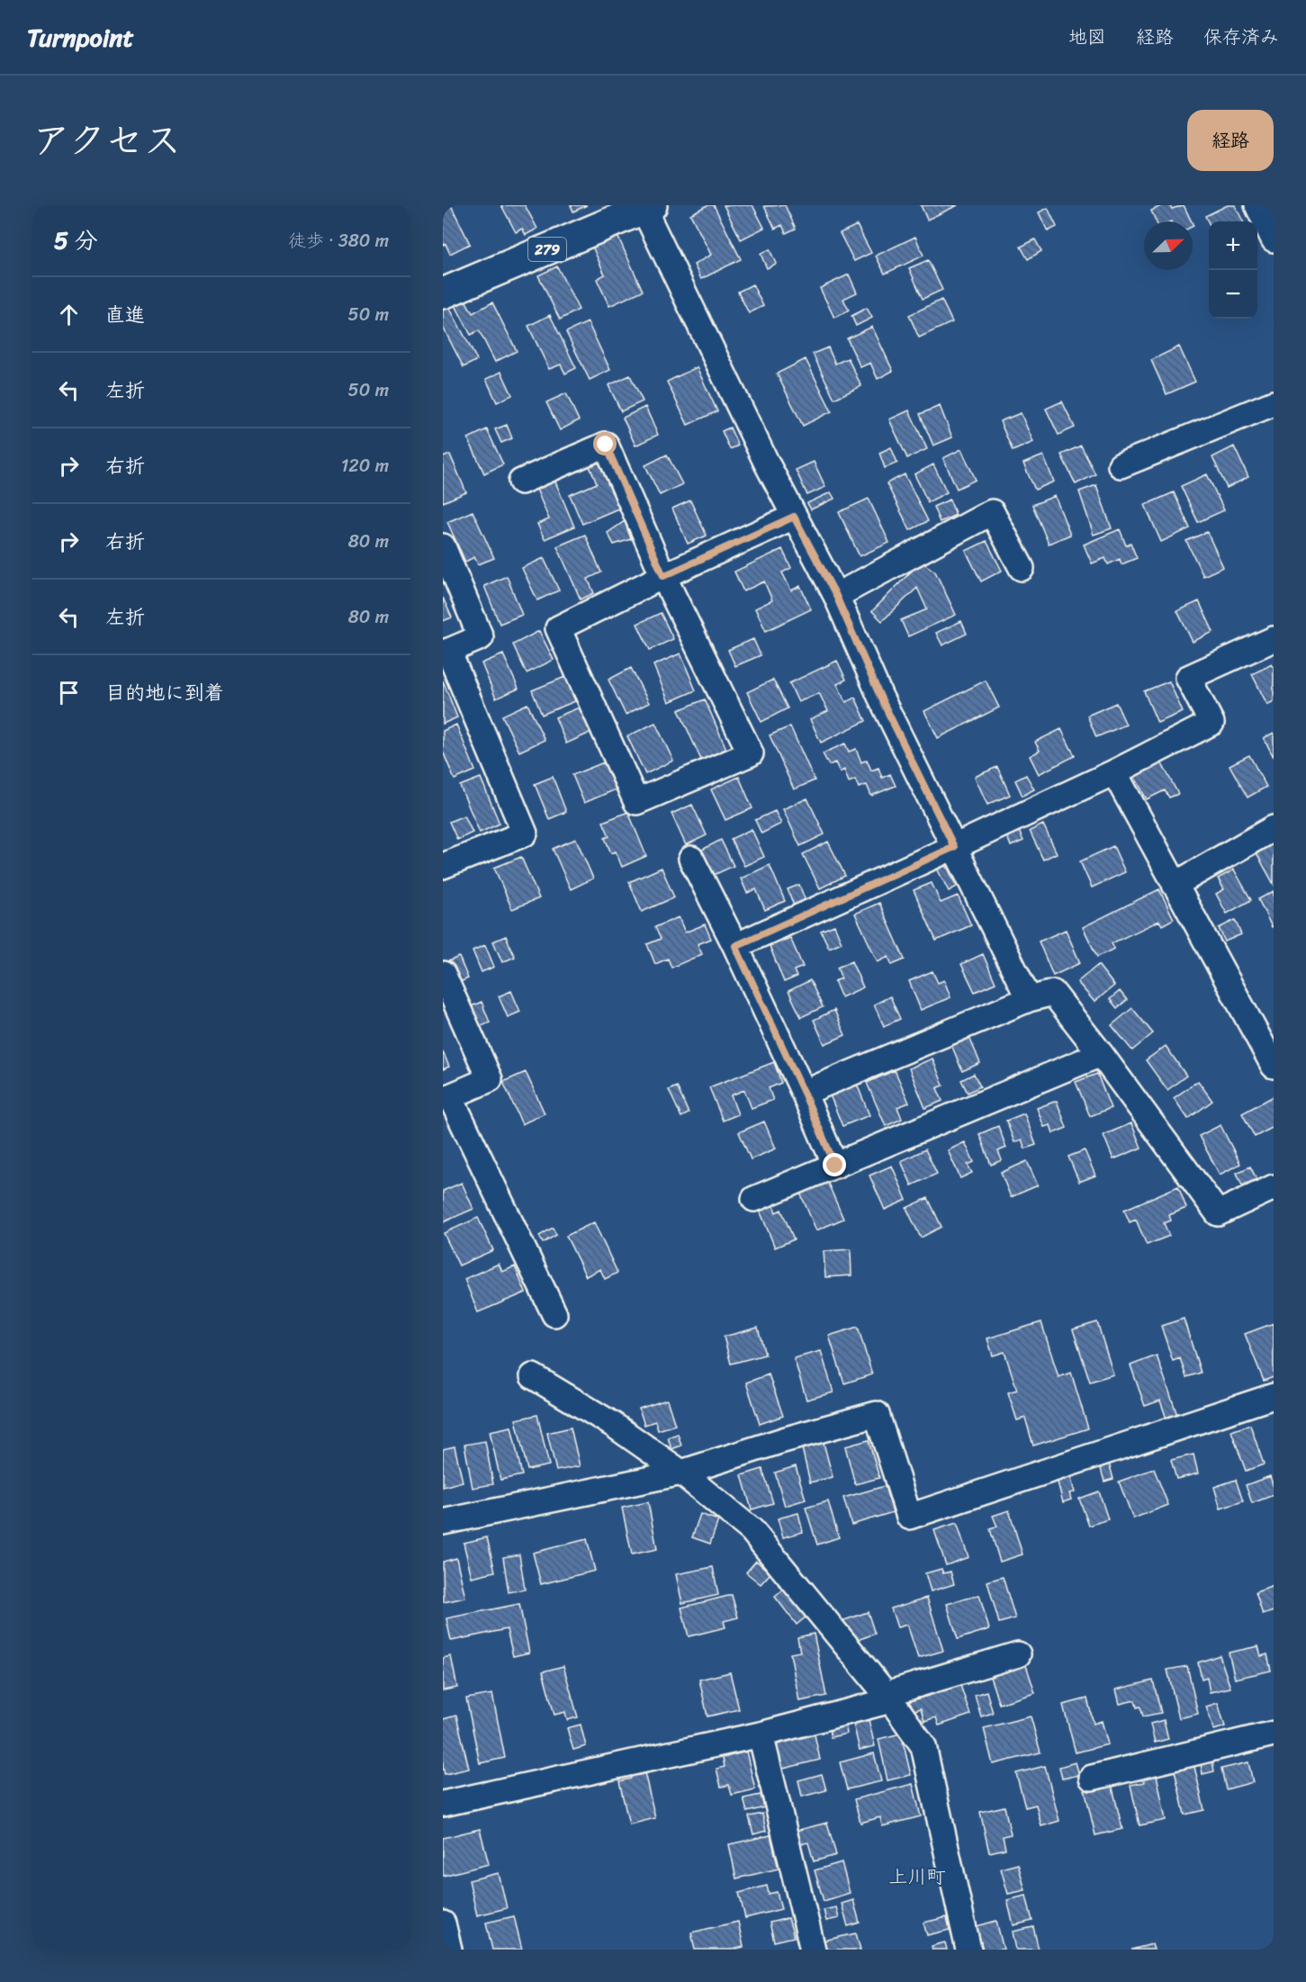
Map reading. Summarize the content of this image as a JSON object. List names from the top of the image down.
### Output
{
  "streets": {
    "highway": ["279"]
  },
  "districts": ["上川町"],
  "north": "top right",
  "page": {
    "header": "Turnpoint",
    "nav": ["地図", "経路", "保存済み"],
    "title": "アクセス",
    "buttons": "経路",
    "heading": ["5 分", "徒歩 · 380 m"],
    "map_buttons": ["+", "−"],
    "list": [
      ["直進", "50 m"],
      ["左折", "50 m"],
      ["右折", "120 m"],
      ["右折", "80 m"],
      ["左折", "80 m"],
      "目的地に到着"
    ]
  }
}
